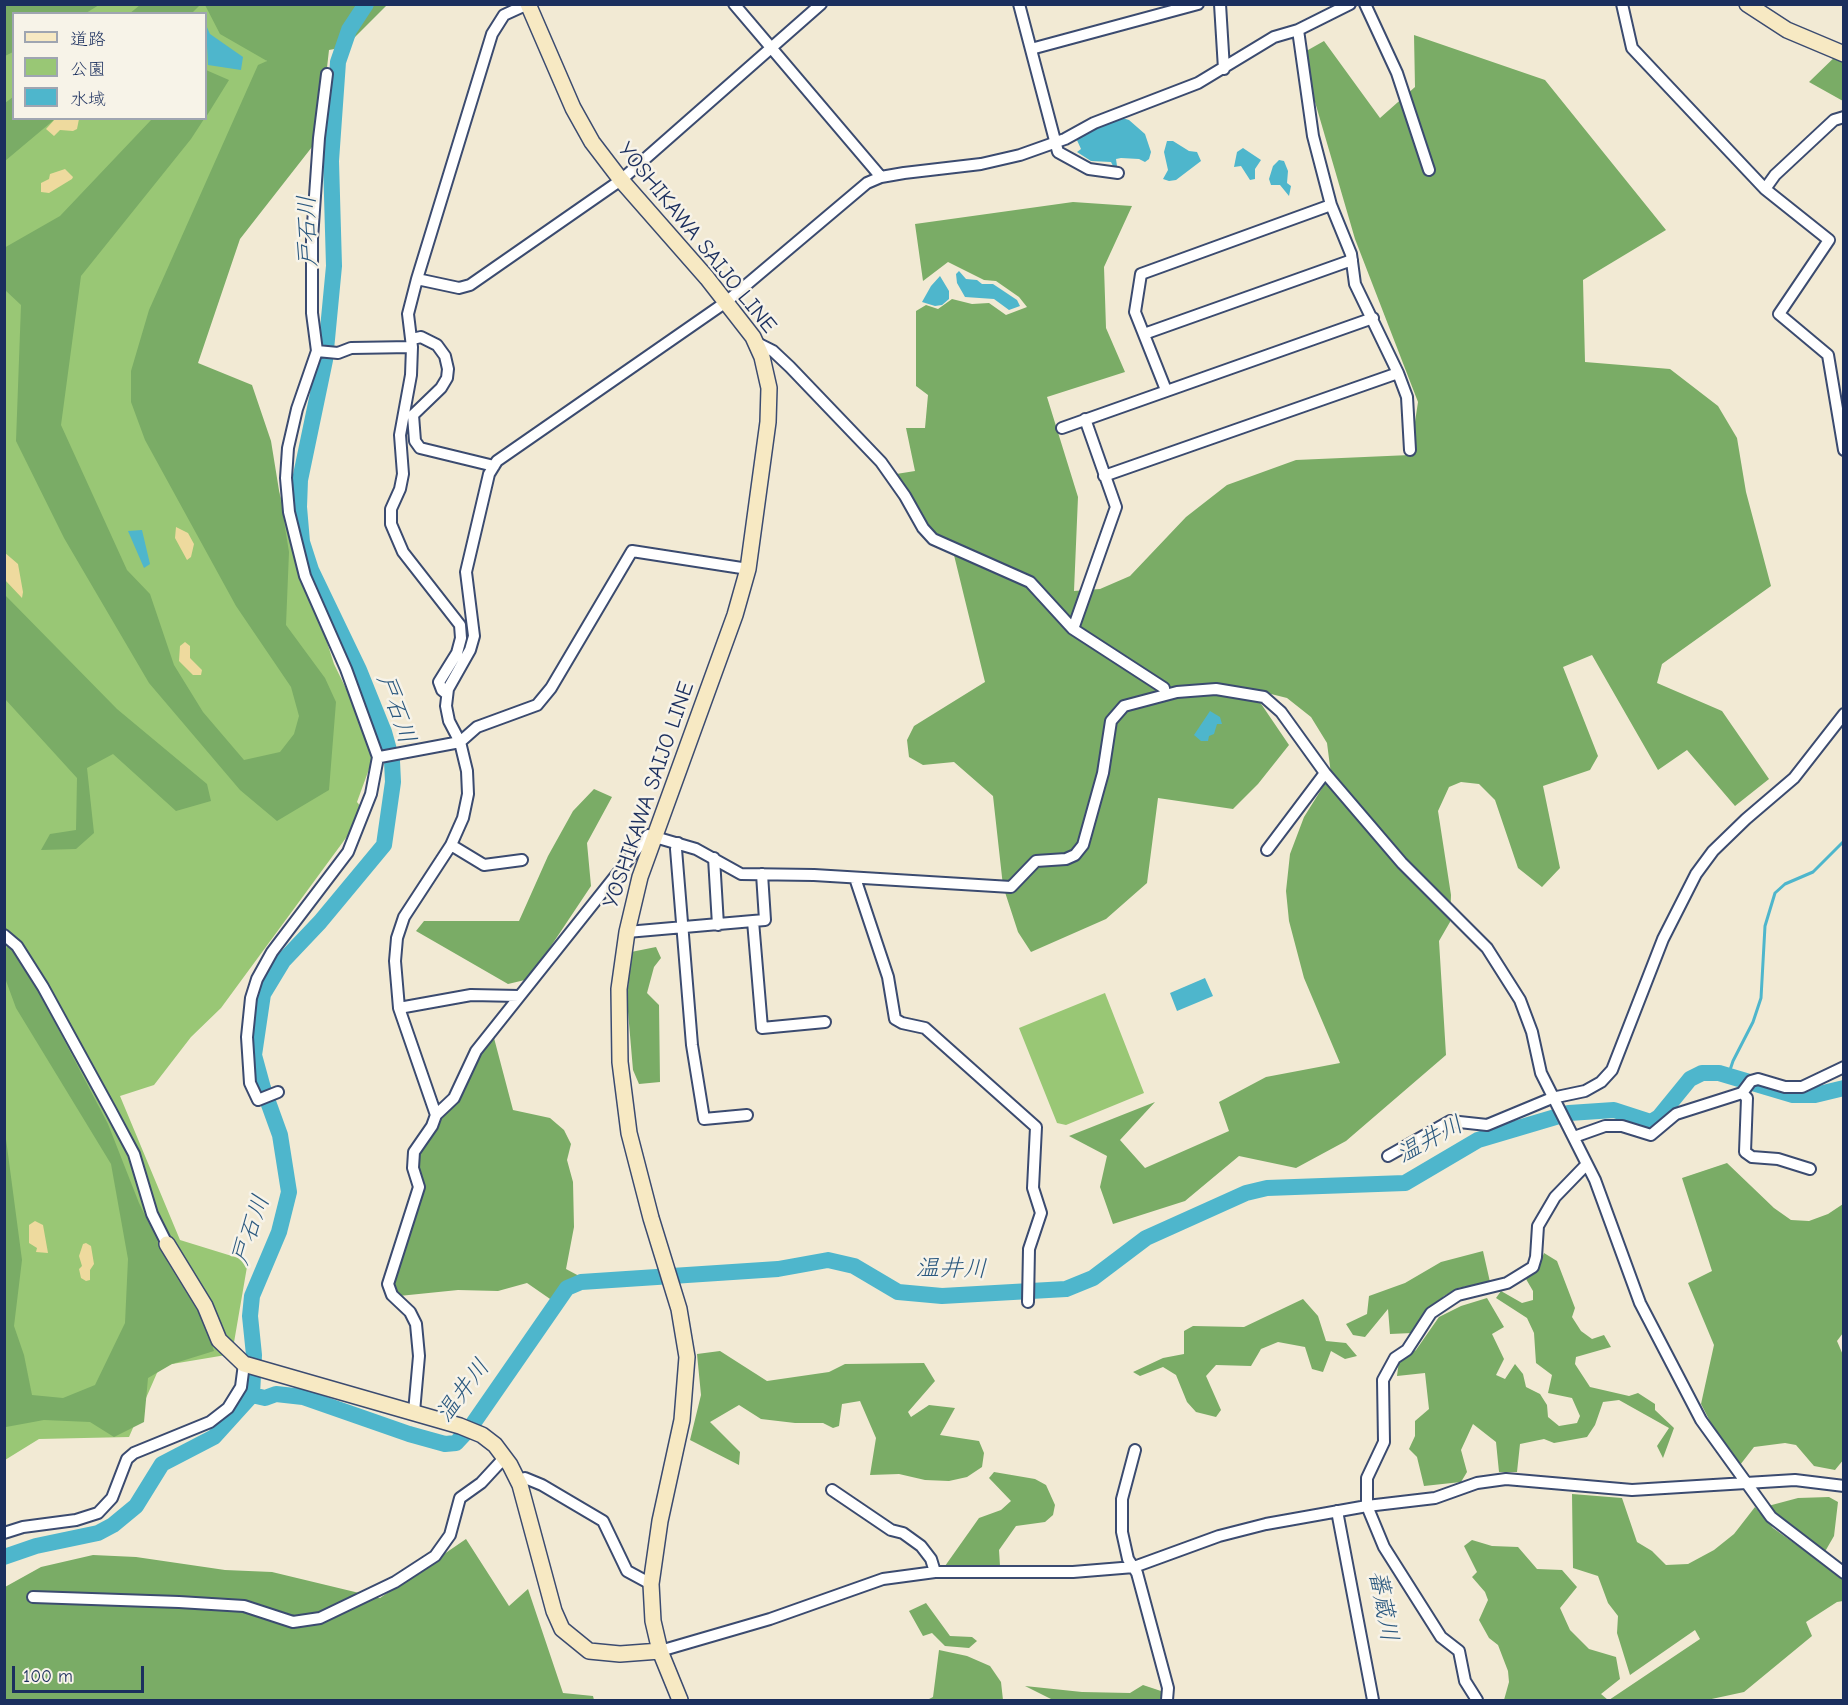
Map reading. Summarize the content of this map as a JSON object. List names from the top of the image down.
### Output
{
  "streets": {
    "main road": ["YOSHIKAWA SAIJO LINE"]
  },
  "water": ["戸石川", "温井川", "蕃蔵川"],
  "legend": ["道路", "公園", "水域"],
  "scale_bar": "100 m"
}
